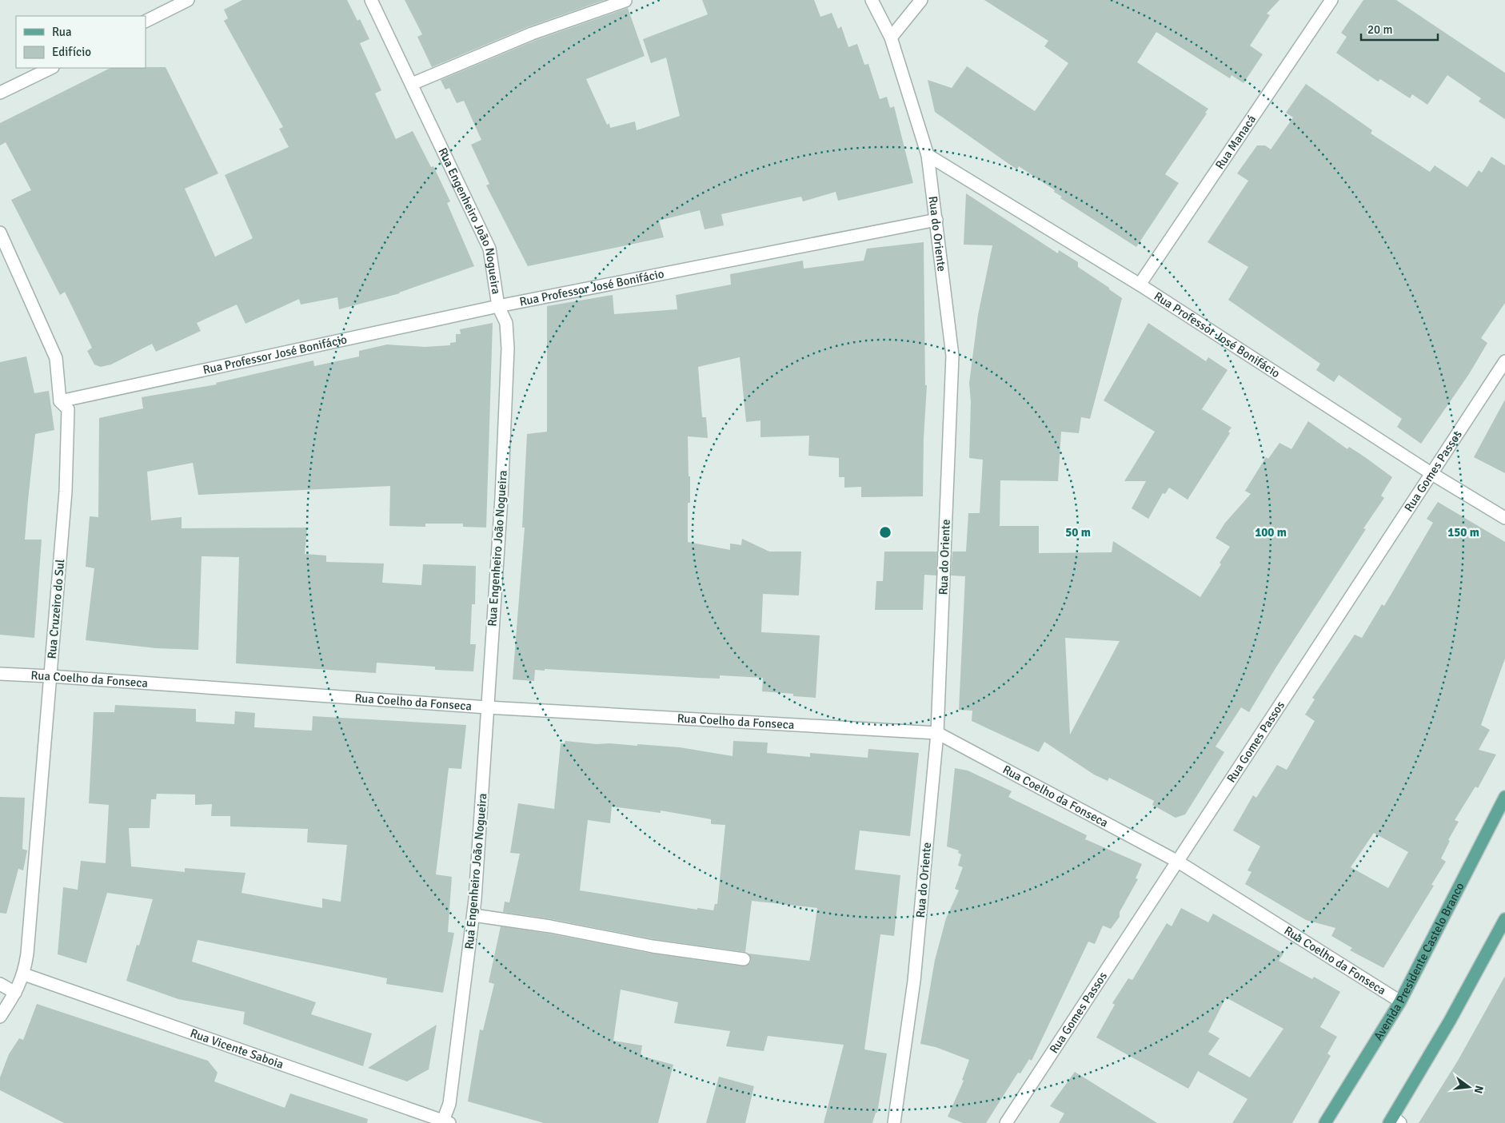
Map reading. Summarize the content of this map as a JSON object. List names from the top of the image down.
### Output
{
  "streets": {
    "main road": ["Avenida Presidente Castelo Branco"],
    "street": [
      "Rua Manacá",
      "Rua Engenheiro João Nogueira",
      "Rua do Oriente",
      "Rua Professor José Bonifácio",
      "Rua Gomes Passos",
      "Rua Cruzeiro do Sul",
      "Rua Coelho da Fonseca",
      "Rua Vicente Saboia"
    ]
  },
  "crossings": [
    ["Rua Manacá", "Rua Professor José Bonifácio"],
    ["Rua Engenheiro João Nogueira", "Rua Professor José Bonifácio"],
    ["Rua Engenheiro João Nogueira", "Rua Coelho da Fonseca"],
    ["Rua Engenheiro João Nogueira", "Rua Vicente Saboia"],
    ["Rua do Oriente", "Rua Professor José Bonifácio"],
    ["Rua do Oriente", "Rua Coelho da Fonseca"],
    ["Rua Professor José Bonifácio", "Rua Gomes Passos"],
    ["Rua Professor José Bonifácio", "Rua Cruzeiro do Sul"],
    ["Rua Gomes Passos", "Rua Coelho da Fonseca"],
    ["Rua Cruzeiro do Sul", "Rua Coelho da Fonseca"],
    ["Rua Cruzeiro do Sul", "Rua Vicente Saboia"],
    ["Rua Coelho da Fonseca", "Avenida Presidente Castelo Branco"]
  ],
  "legend": ["Rua", "Edifício"],
  "scale_bar": "20 m",
  "north": "right",
  "rings": ["50 m", "100 m", "150 m"]
}
